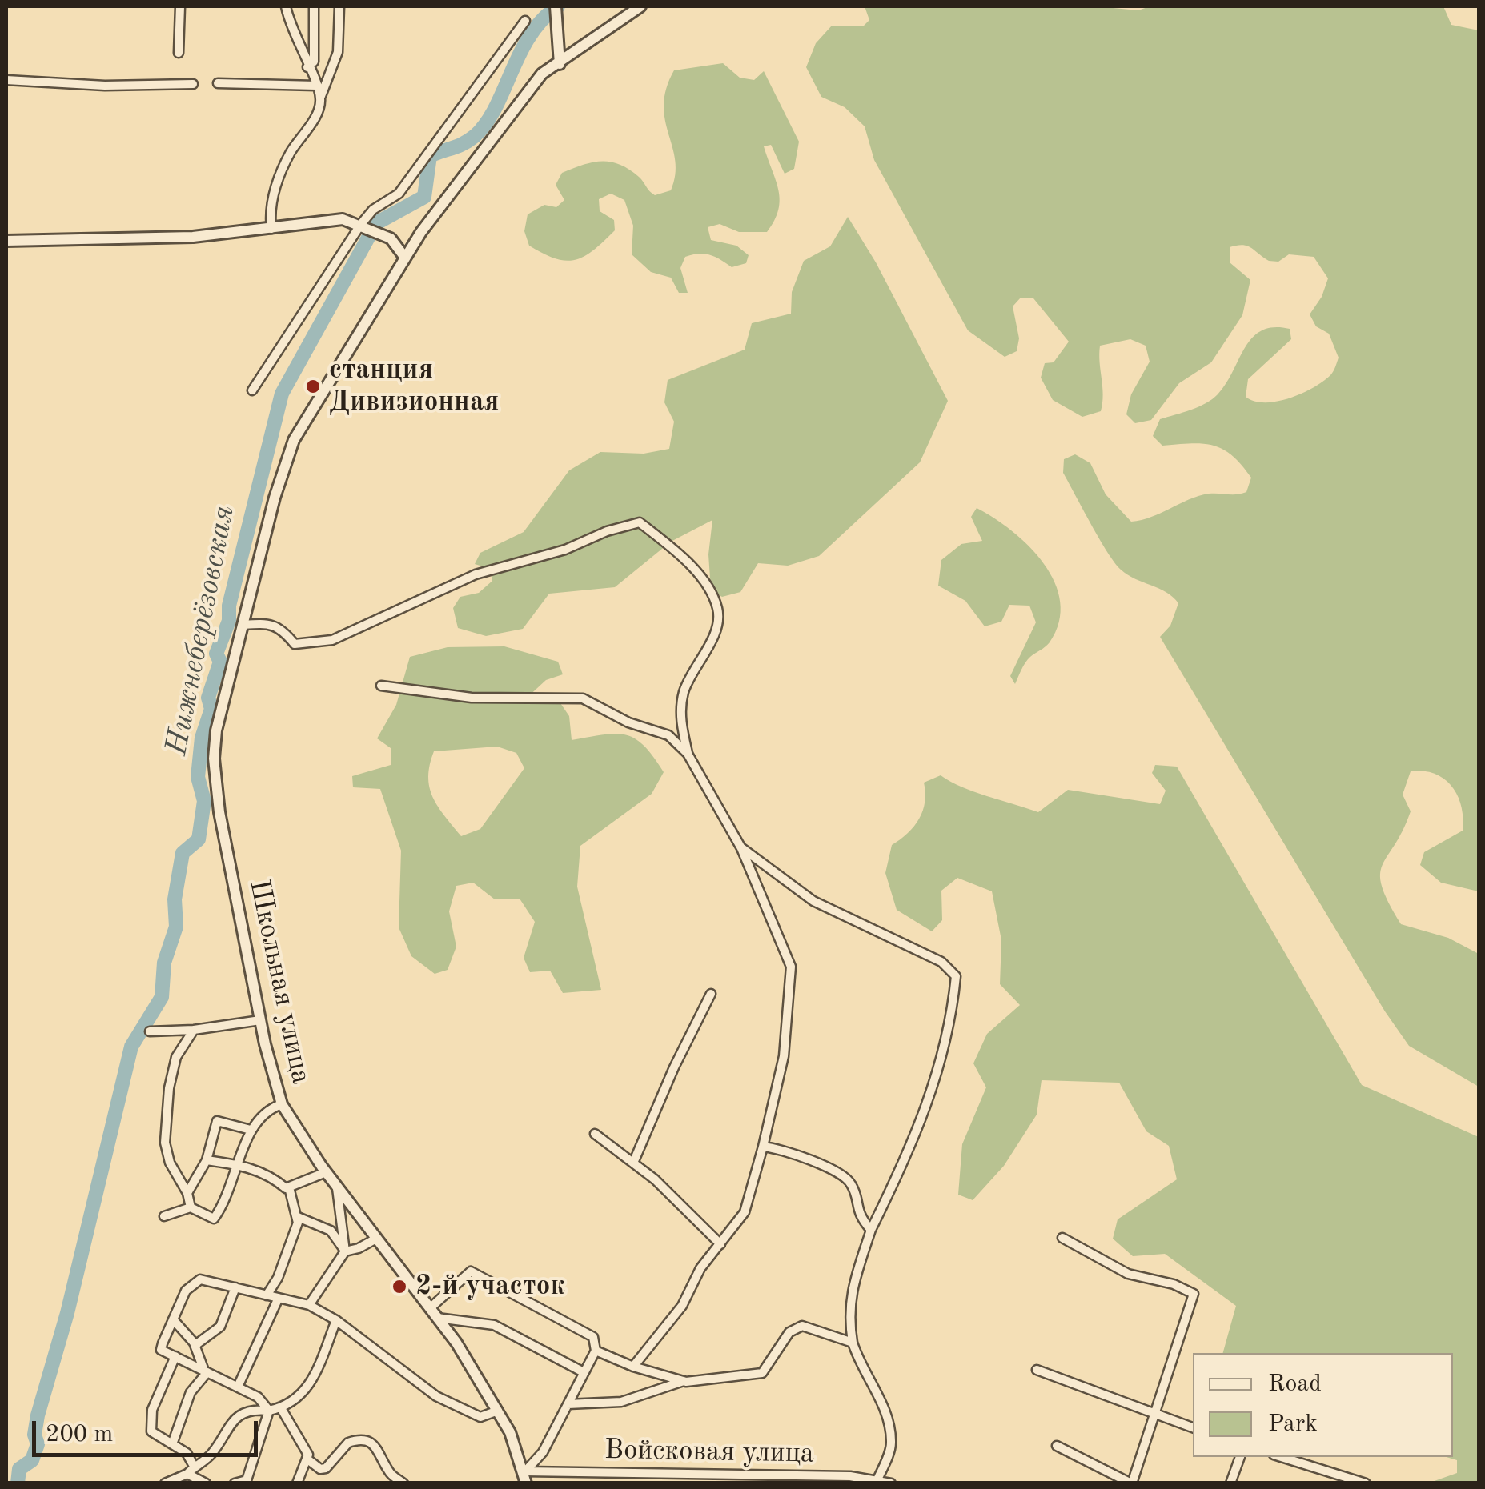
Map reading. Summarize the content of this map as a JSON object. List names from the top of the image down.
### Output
{
  "streets": {
    "street": ["Школьная улица", "Войсковая улица"]
  },
  "crossings": [
    ["Школьная улица", "Войсковая улица"]
  ],
  "water": ["Нижнеберёзовская"],
  "places": ["станция Дивизионная", "2-й участок"],
  "legend": ["Road", "Park"],
  "scale_bar": "200 m"
}
